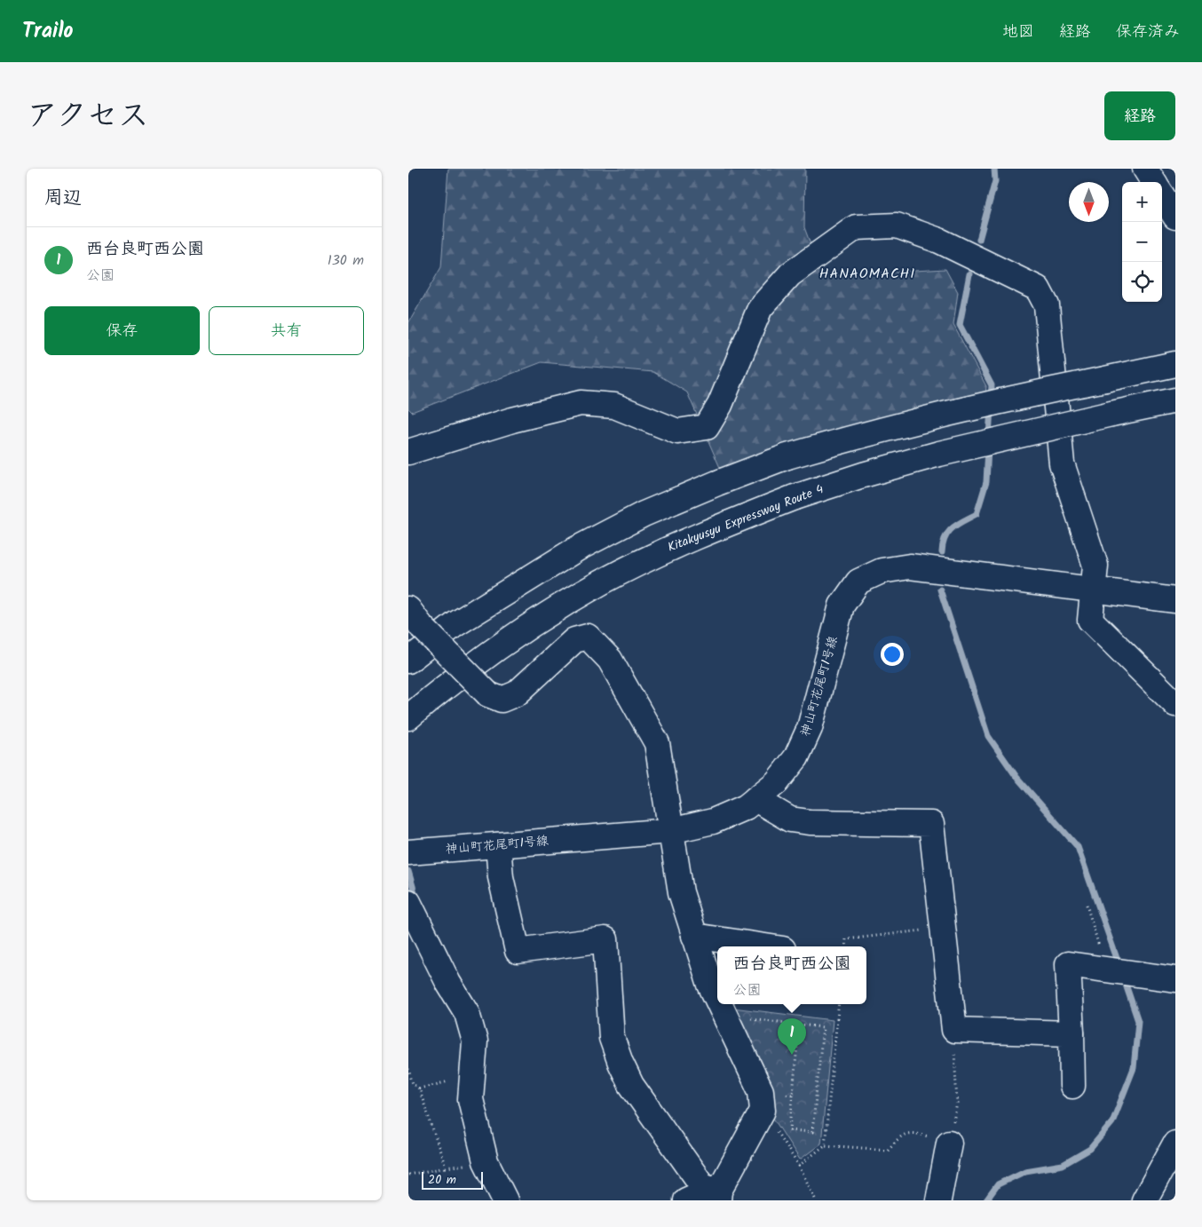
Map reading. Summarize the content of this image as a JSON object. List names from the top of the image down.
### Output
{
  "streets": {
    "main road": ["Kitakyusyu Expressway Route 4", "神山町花尾町1号線"]
  },
  "districts": ["HANAOMACHI"],
  "scale_bar": "20 m",
  "north": "bottom",
  "page": {
    "header": "Trailo",
    "nav": ["地図", "経路", "保存済み"],
    "title": "アクセス",
    "buttons": [
      "経路",
      ["保存", "共有"]
    ],
    "heading": "周辺",
    "map_buttons": ["+", "−"],
    "list": [
      {
        "mark": "1",
        "name": "西台良町西公園",
        "note": "公園",
        "value": "130 m"
      }
    ],
    "popup": ["西台良町西公園", "公園"],
    "pins": "1",
    "scale": "20 m"
  }
}
